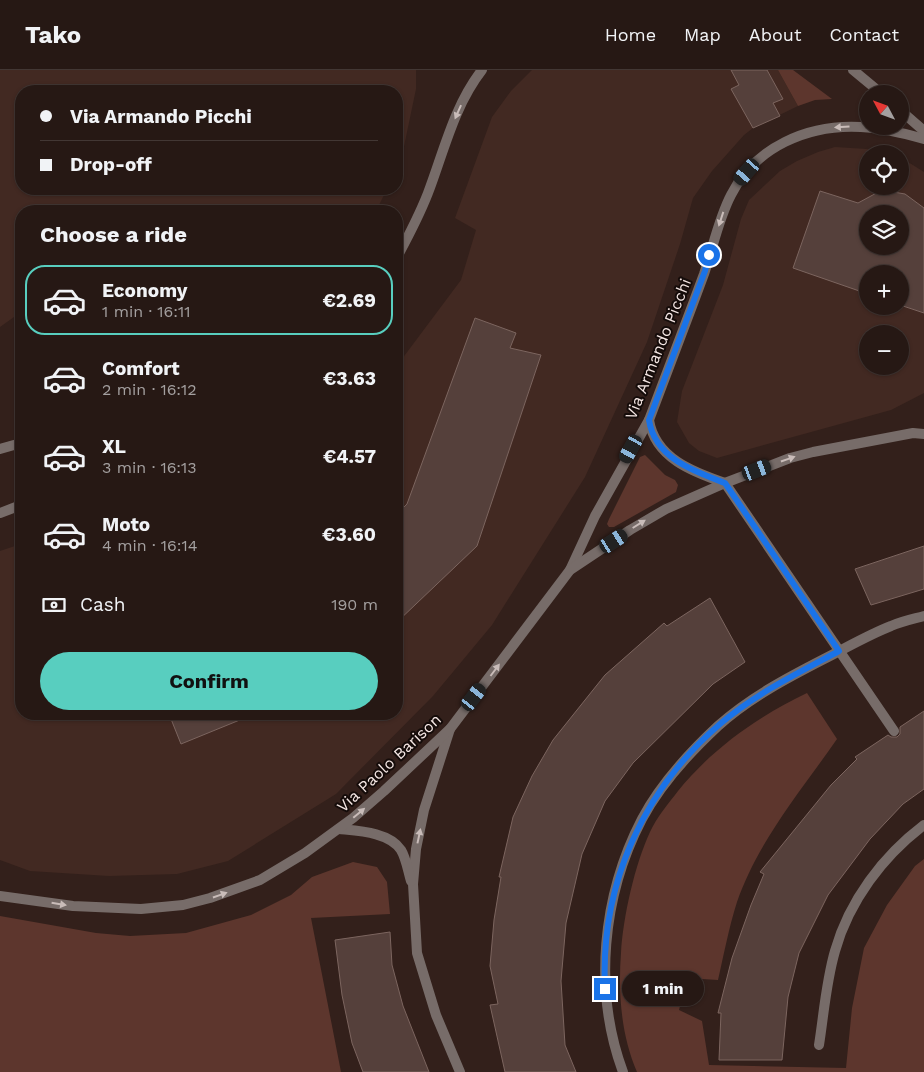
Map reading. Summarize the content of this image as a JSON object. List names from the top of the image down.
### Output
{
  "streets": {
    "street": ["Via Armando Picchi", "Via Paolo Barison"]
  },
  "crossings": [
    ["Via Armando Picchi", "Via Paolo Barison"]
  ],
  "one_way": ["Via Armando Picchi", "Via Paolo Barison"],
  "north": "top left",
  "page": {
    "header": "Tako",
    "nav": [
      "Home",
      "Map",
      "About",
      "Contact"
    ],
    "map_buttons": ["+", "−"],
    "banner": ["Via Armando Picchi", "Drop-off"],
    "heading": "Choose a ride",
    "list": [
      {
        "name": "Economy",
        "note": "1 min · 16:11",
        "value": "€2.69"
      },
      {
        "name": "Comfort",
        "note": "2 min · 16:12",
        "value": "€3.63"
      },
      {
        "name": "XL",
        "note": "3 min · 16:13",
        "value": "€4.57"
      },
      {
        "name": "Moto",
        "note": "4 min · 16:14",
        "value": "€3.60"
      }
    ],
    "pay": ["Cash", "190 m"],
    "buttons": "Confirm",
    "bubble": "1 min"
  }
}
